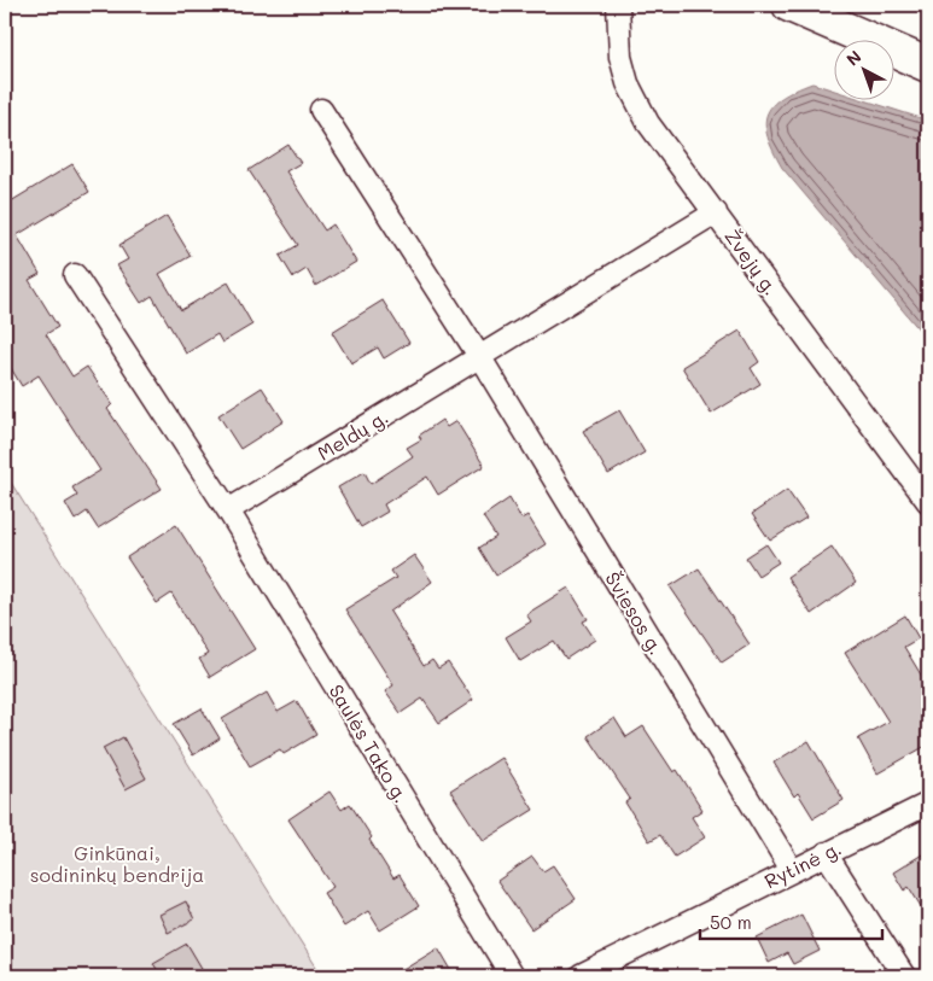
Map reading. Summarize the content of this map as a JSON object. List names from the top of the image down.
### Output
{
  "streets": {
    "street": [
      "Žvejų g.",
      "Meldų g.",
      "Šviesos g.",
      "Saulės Tako g.",
      "Rytinė g."
    ]
  },
  "crossings": [
    ["Žvejų g.", "Meldų g."],
    ["Meldų g.", "Šviesos g."],
    ["Meldų g.", "Saulės Tako g."],
    ["Šviesos g.", "Rytinė g."]
  ],
  "parks": ["Ginkūnai, sodininkų bendrija"],
  "scale_bar": "50 m",
  "north": "top left"
}
